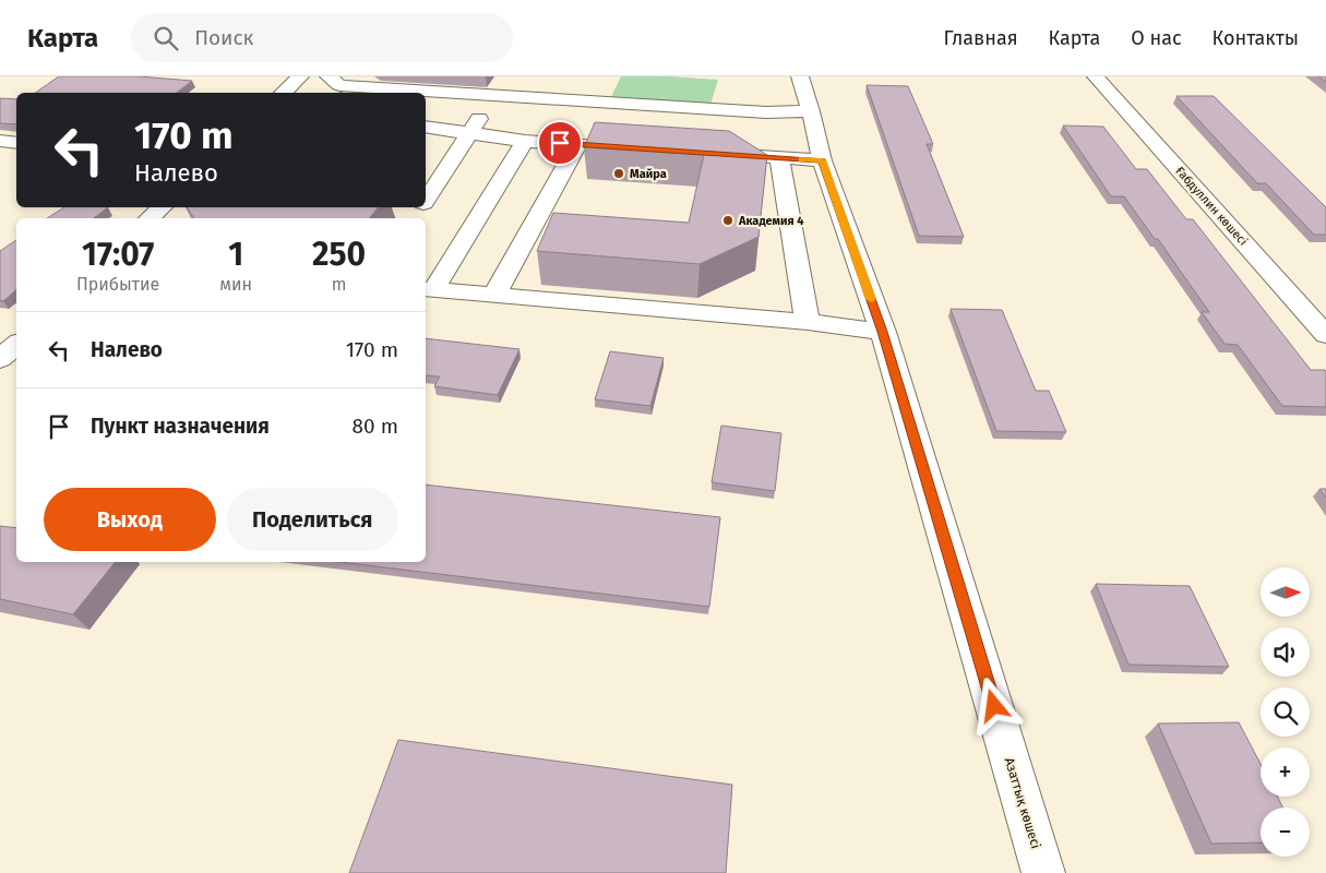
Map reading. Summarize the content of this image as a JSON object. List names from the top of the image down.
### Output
{
  "streets": {
    "street": ["Ғабдуллин көшесі", "Азаттық көшесі"]
  },
  "places": ["Майра", "Академия 4"],
  "north": "right",
  "page": {
    "header": "Карта",
    "search": "Поиск",
    "nav": [
      "Главная",
      "Карта",
      "О нас",
      "Контакты"
    ],
    "turn": ["170 m", "Налево"],
    "eta": [
      "17:07",
      "Прибытие",
      "1",
      "мин",
      "250",
      "m"
    ],
    "list": [
      {
        "name": "Налево",
        "value": "170 m"
      },
      {
        "name": "Пункт назначения",
        "value": "80 m"
      }
    ],
    "buttons": ["Выход", "Поделиться"],
    "map_buttons": ["+", "−"]
  }
}
